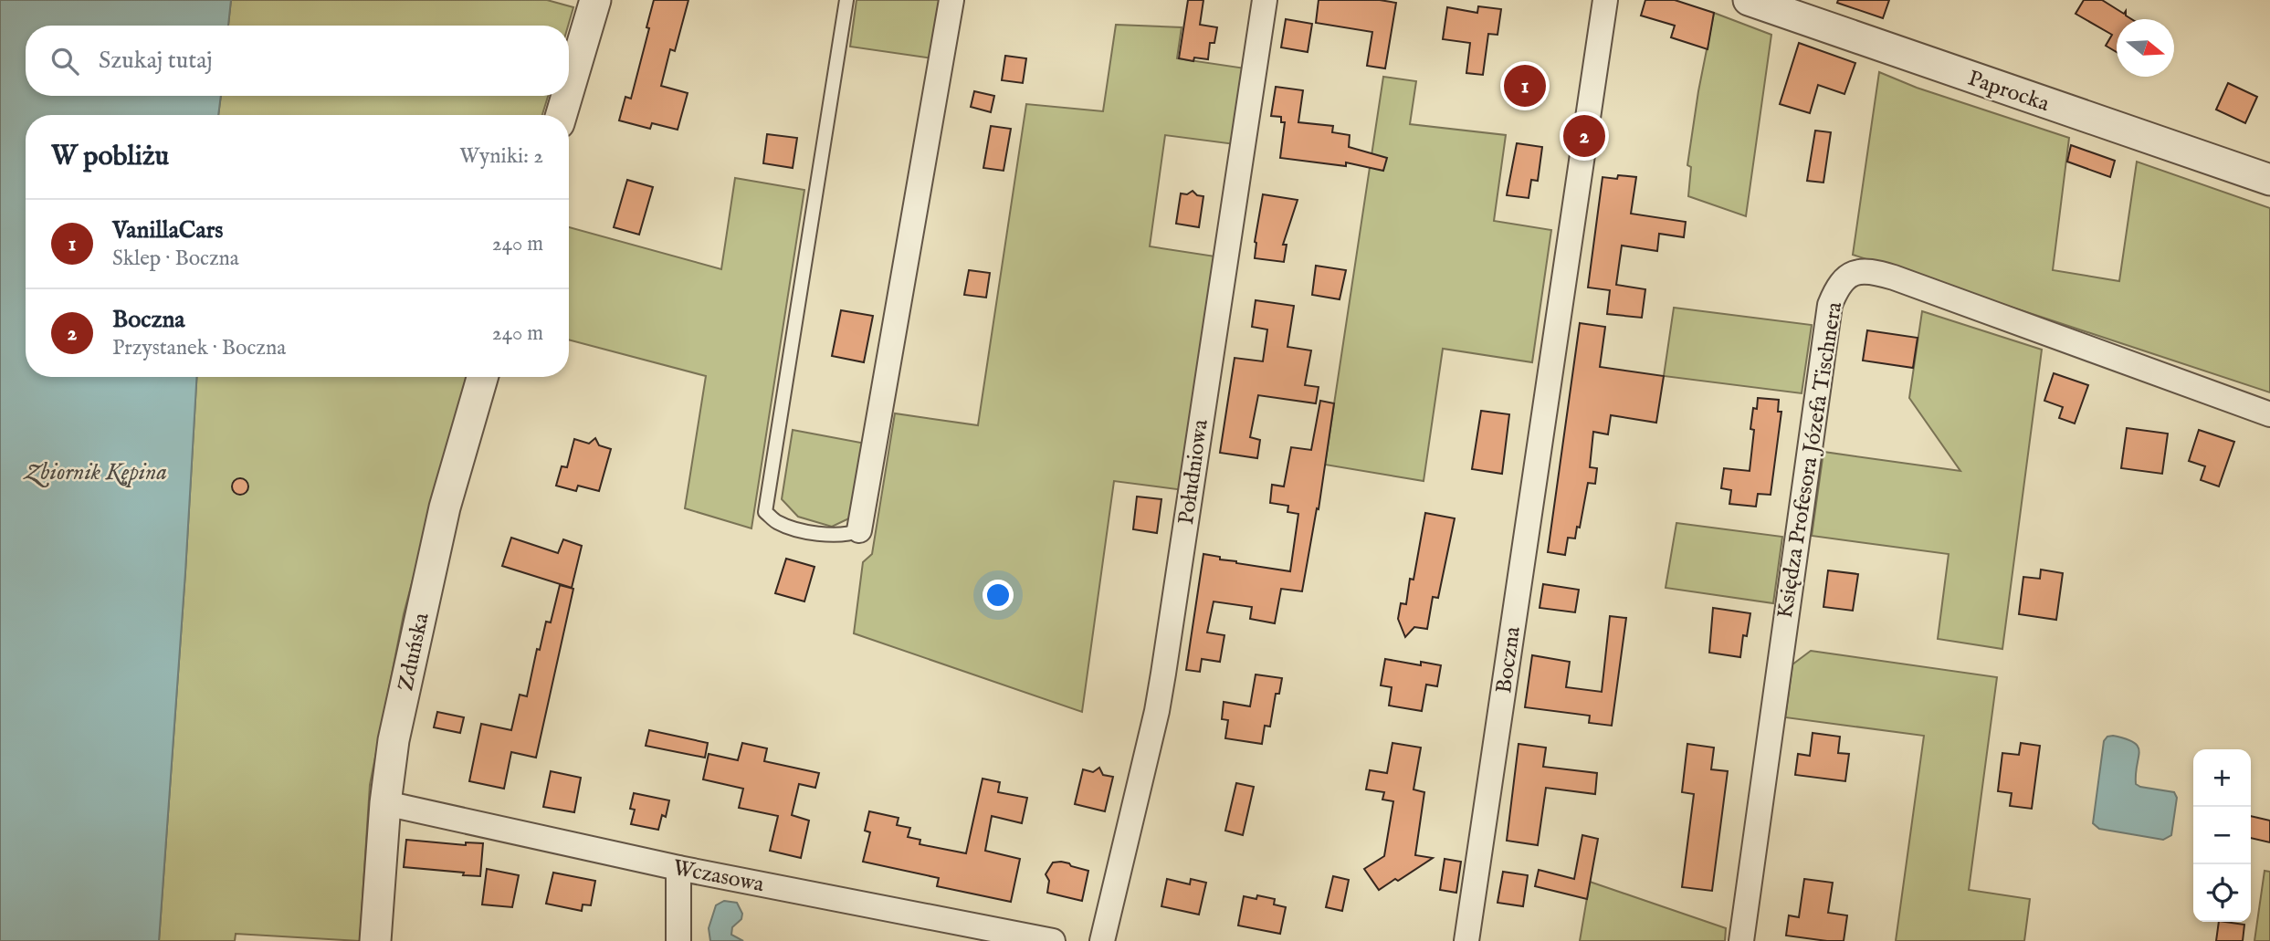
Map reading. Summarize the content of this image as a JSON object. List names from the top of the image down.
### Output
{
  "streets": {
    "street": [
      "Paprocka",
      "Księdza Profesora Józefa Tischnera",
      "Południowa",
      "Zduńska",
      "Boczna",
      "Wczasowa"
    ]
  },
  "crossings": [
    ["Zduńska", "Wczasowa"]
  ],
  "water": ["Zbiornik Kępina"],
  "north": "right",
  "page": {
    "search": "Szukaj tutaj",
    "pins": ["1", "2"],
    "heading": ["W pobliżu", "Wyniki: 2"],
    "list": [
      {
        "mark": "1",
        "name": "VanillaCars",
        "note": "Sklep · Boczna",
        "value": "240 m"
      },
      {
        "mark": "2",
        "name": "Boczna",
        "note": "Przystanek · Boczna",
        "value": "240 m"
      }
    ],
    "map_buttons": ["+", "−"]
  }
}
